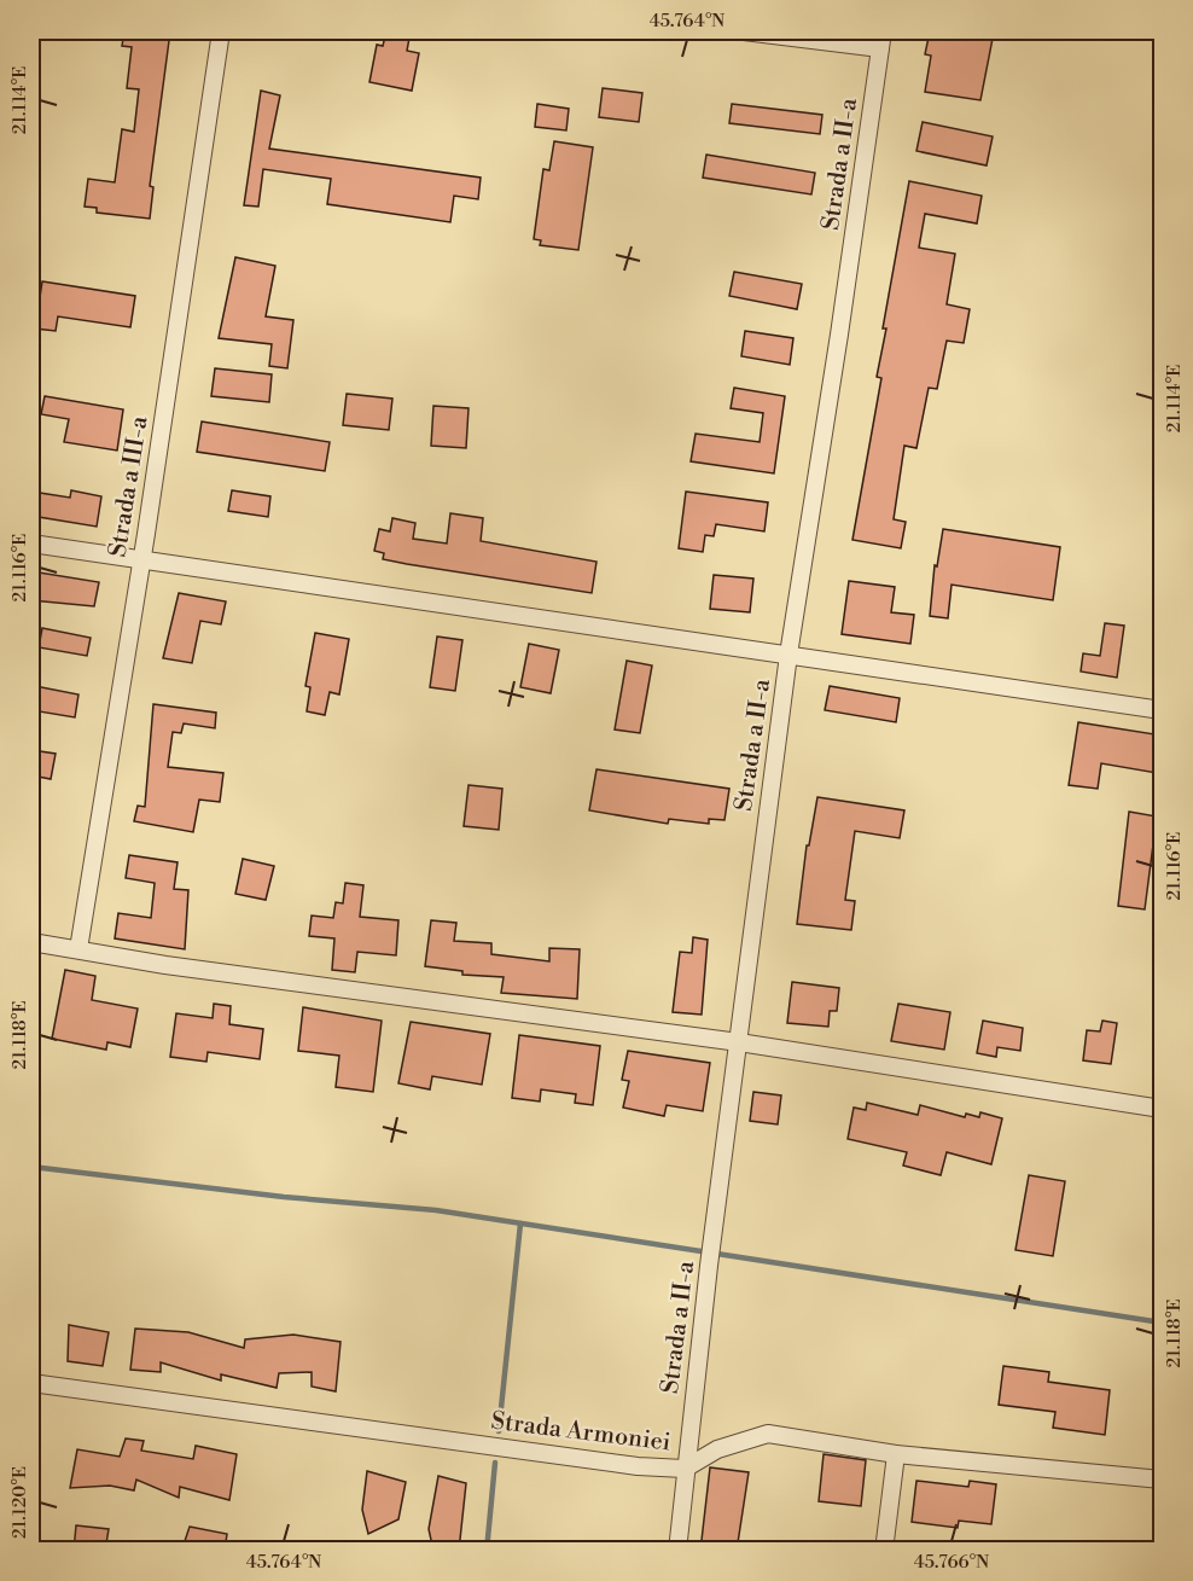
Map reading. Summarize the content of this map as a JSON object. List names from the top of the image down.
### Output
{
  "streets": {
    "street": ["Strada a II-a", "Strada a III-a", "Strada Armoniei"]
  },
  "crossings": [
    ["Strada a II-a", "Strada Armoniei"]
  ],
  "coordinates": [
    "45.764°N",
    "21.114°E",
    "21.116°E",
    "21.118°E",
    "21.120°E",
    "45.766°N"
  ]
}
